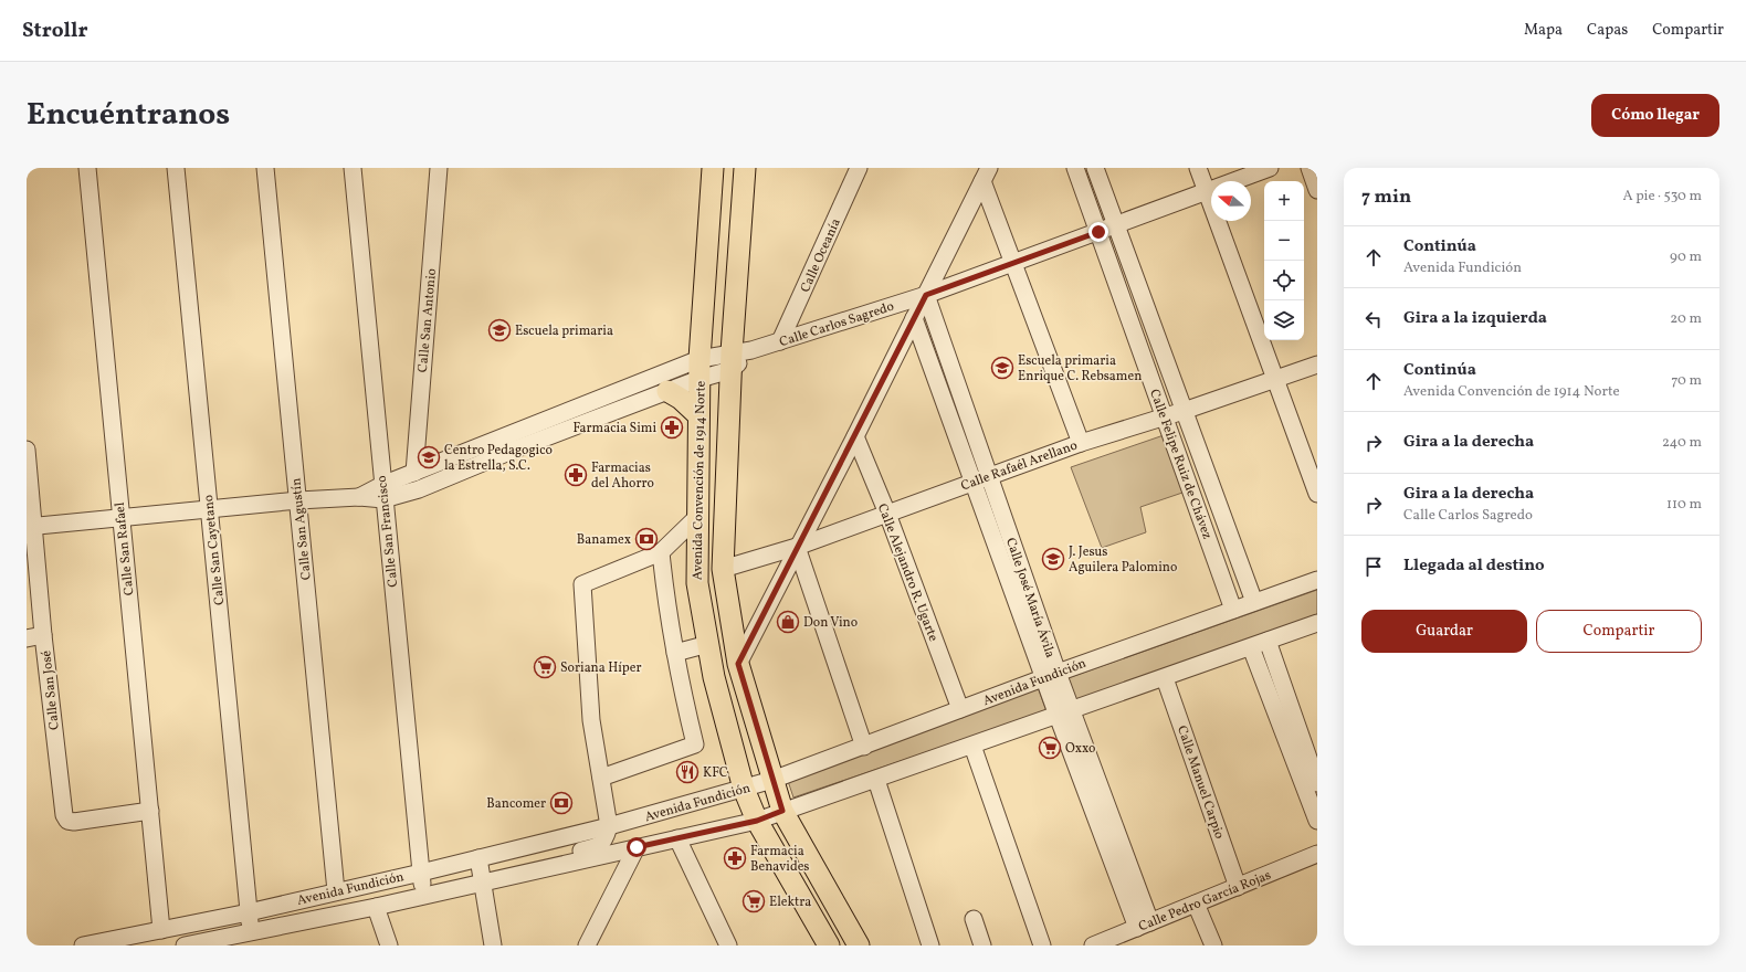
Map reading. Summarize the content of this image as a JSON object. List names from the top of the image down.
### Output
{
  "streets": {
    "main road": ["Avenida Convención de 1914 Norte"],
    "street": [
      "Calle Oceanía",
      "Calle San Antonio",
      "Calle Carlos Sagredo",
      "Calle Felipe Ruiz de Chávez",
      "Calle Rafaél Arellano",
      "Calle San Agustín",
      "Calle San Francisco",
      "Calle San Rafael",
      "Calle San Cayetano",
      "Calle Alejandro R. Ugarte",
      "Calle José María Ávila",
      "Avenida Fundición",
      "Calle San José",
      "Calle Manuel Carpio",
      "Calle Pedro García Rojas"
    ]
  },
  "crossings": [
    ["Calle Oceanía", "Calle Carlos Sagredo"],
    ["Calle San Antonio", "Calle Carlos Sagredo"],
    ["Calle Carlos Sagredo", "Calle Felipe Ruiz de Chávez"],
    ["Calle Carlos Sagredo", "Avenida Convención de 1914 Norte"],
    ["Calle Carlos Sagredo", "Calle San Agustín"],
    ["Calle Carlos Sagredo", "Calle San Francisco"],
    ["Calle Carlos Sagredo", "Calle San Rafael"],
    ["Calle Carlos Sagredo", "Calle San Cayetano"],
    ["Calle Carlos Sagredo", "Calle José María Ávila"],
    ["Calle Carlos Sagredo", "Calle San José"],
    ["Calle Felipe Ruiz de Chávez", "Calle Rafaél Arellano"],
    ["Calle Felipe Ruiz de Chávez", "Avenida Fundición"],
    ["Calle Rafaél Arellano", "Avenida Convención de 1914 Norte"],
    ["Calle Rafaél Arellano", "Calle Alejandro R. Ugarte"],
    ["Calle Rafaél Arellano", "Calle José María Ávila"],
    ["Avenida Convención de 1914 Norte", "Avenida Fundición"],
    ["Calle San Agustín", "Avenida Fundición"],
    ["Calle San Francisco", "Avenida Fundición"],
    ["Calle San Rafael", "Avenida Fundición"],
    ["Calle San Rafael", "Calle San José"],
    ["Calle San Cayetano", "Avenida Fundición"],
    ["Calle Alejandro R. Ugarte", "Avenida Fundición"],
    ["Calle José María Ávila", "Avenida Fundición"],
    ["Calle José María Ávila", "Calle Pedro García Rojas"],
    ["Avenida Fundición", "Calle Manuel Carpio"],
    ["Calle Manuel Carpio", "Calle Pedro García Rojas"]
  ],
  "places": {
    "school or university": [
      "Escuela primaria",
      "Escuela primaria Enrique C. Rebsamen",
      "Centro Pedagogico la Estrella, S.C.",
      "J. Jesus Aguilera Palomino"
    ],
    "pharmacy": ["Farmacia Simi", "Farmacias del Ahorro", "Farmacia Benavides"],
    "bank": ["Banamex", "Bancomer"],
    "shop": ["Don Vino"],
    "supermarket": ["Soriana Híper", "Oxxo", "Elektra"],
    "restaurant": ["KFC"]
  },
  "north": "left",
  "page": {
    "header": "Strollr",
    "nav": ["Mapa", "Capas", "Compartir"],
    "title": "Encuéntranos",
    "buttons": [
      "Cómo llegar",
      ["Guardar", "Compartir"]
    ],
    "heading": ["7 min", "A pie · 530 m"],
    "map_buttons": ["+", "−"],
    "list": [
      ["Continúa", "Avenida Fundición", "90 m"],
      ["Gira a la izquierda", "20 m"],
      ["Continúa", "Avenida Convención de 1914 Norte", "70 m"],
      ["Gira a la derecha", "240 m"],
      ["Gira a la derecha", "Calle Carlos Sagredo", "110 m"],
      "Llegada al destino"
    ]
  }
}
